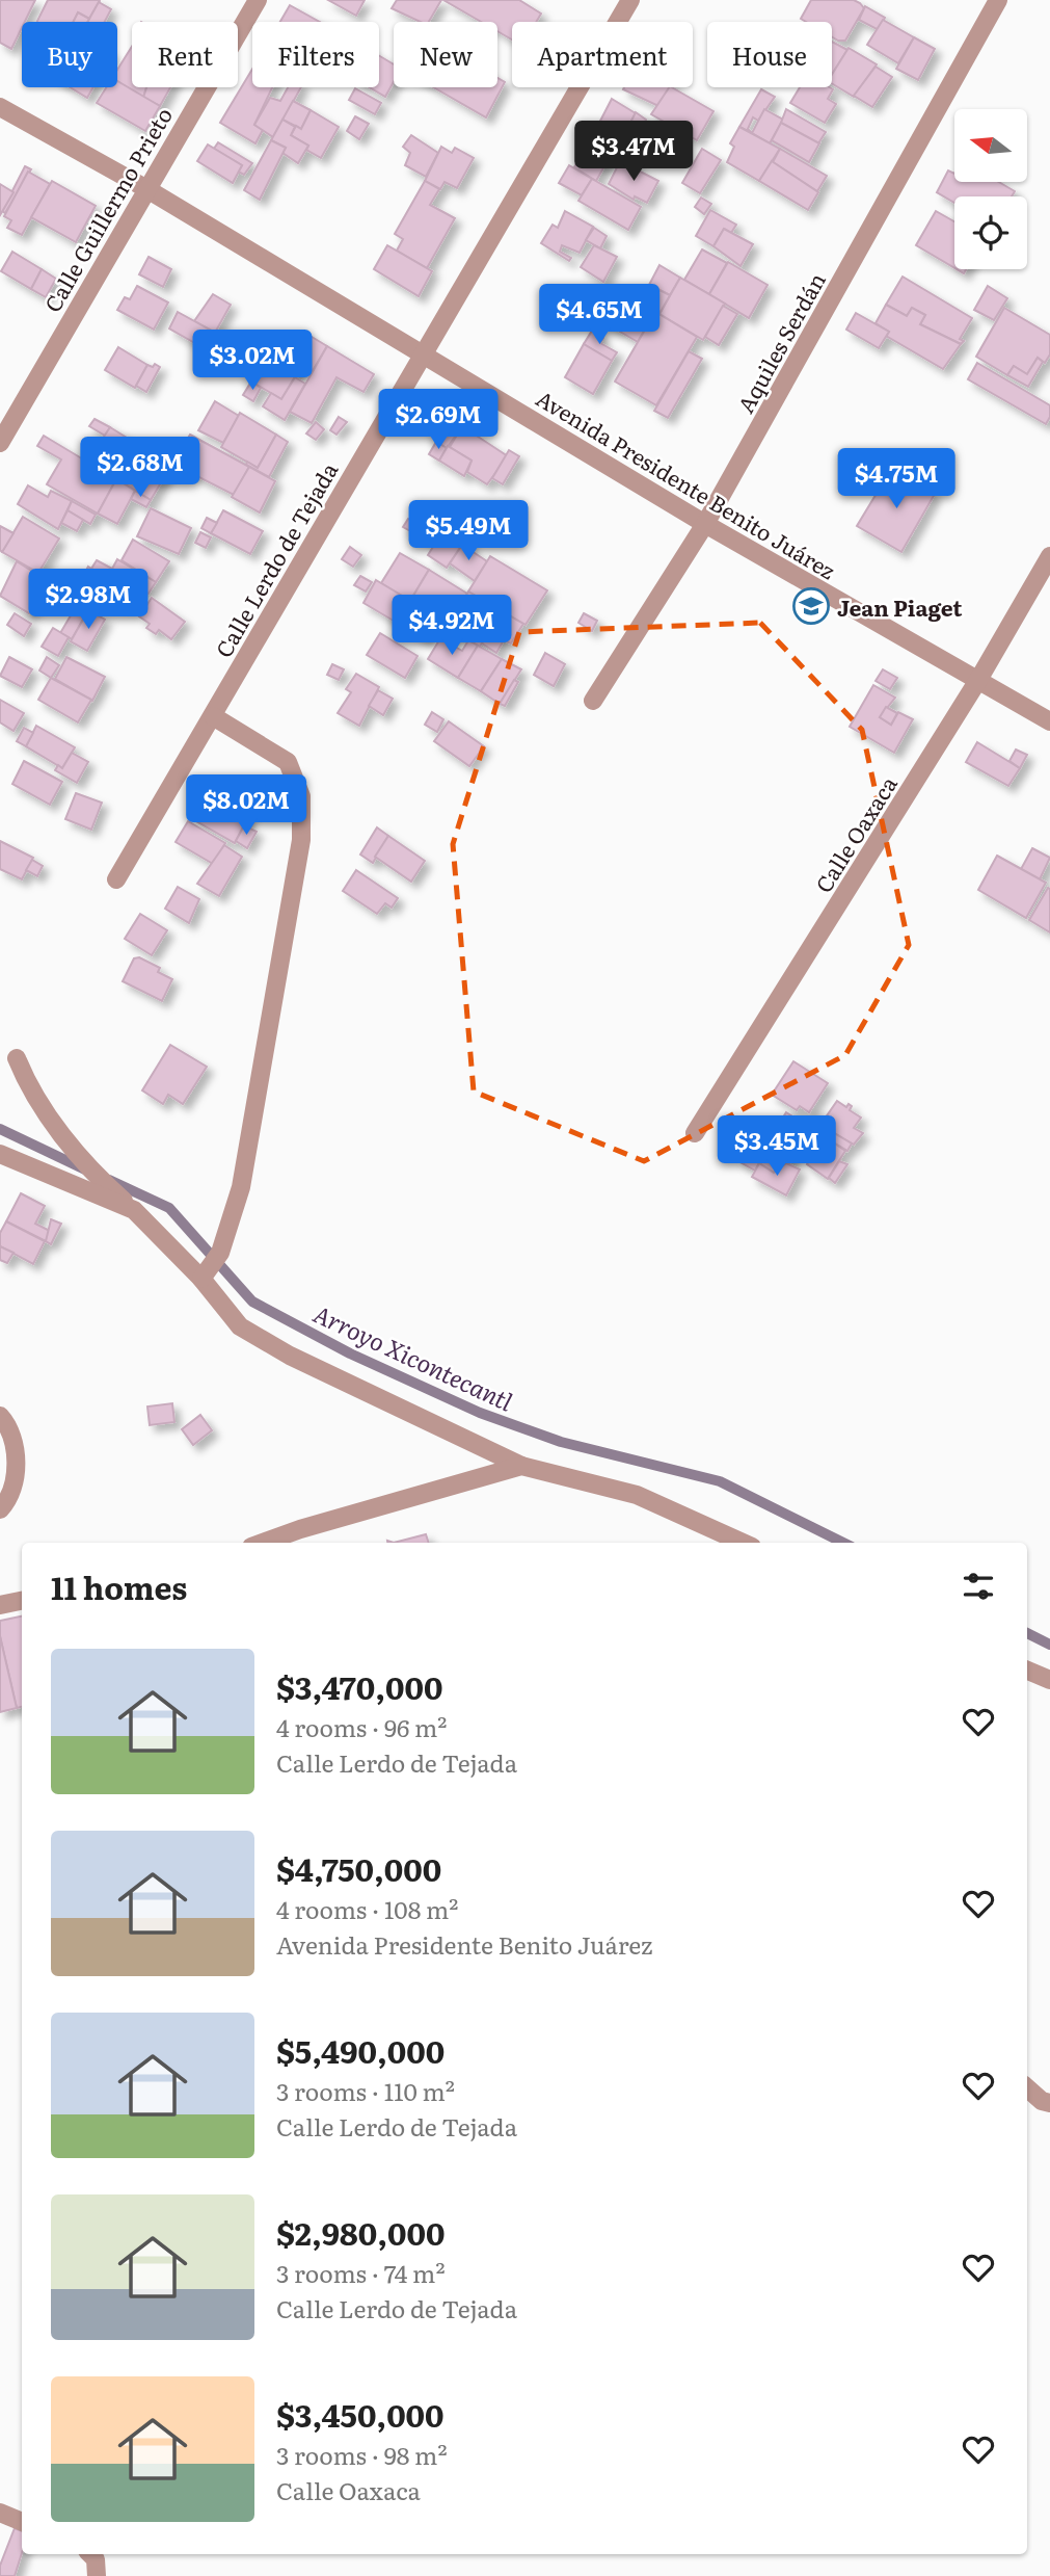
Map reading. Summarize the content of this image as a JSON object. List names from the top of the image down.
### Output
{
  "streets": {
    "street": [
      "Calle Guillermo Prieto",
      "Aquiles Serdán",
      "Avenida Presidente Benito Juárez",
      "Calle Lerdo de Tejada",
      "Calle Oaxaca"
    ]
  },
  "crossings": [
    ["Calle Guillermo Prieto", "Avenida Presidente Benito Juárez"],
    ["Aquiles Serdán", "Avenida Presidente Benito Juárez"],
    ["Avenida Presidente Benito Juárez", "Calle Lerdo de Tejada"],
    ["Avenida Presidente Benito Juárez", "Calle Oaxaca"]
  ],
  "water": ["Arroyo Xicontecantl"],
  "places": {
    "school or university": ["Jean Piaget"]
  },
  "north": "left",
  "page": {
    "chip": [
      "Buy",
      "Rent",
      "Filters",
      "New",
      "Apartment",
      "House"
    ],
    "price": [
      "$3.47M",
      "$4.65M",
      "$3.02M",
      "$2.69M",
      "$2.68M",
      "$4.75M",
      "$5.49M",
      "$2.98M",
      "$4.92M",
      "$8.02M",
      "$3.45M"
    ],
    "heading": "11 homes",
    "list": [
      {
        "name": "$3,470,000",
        "note": "4 rooms · 96 m² · Calle Lerdo de Tejada"
      },
      {
        "name": "$4,750,000",
        "note": "4 rooms · 108 m² · Avenida Presidente Benito Juárez"
      },
      {
        "name": "$5,490,000",
        "note": "3 rooms · 110 m² · Calle Lerdo de Tejada"
      },
      {
        "name": "$2,980,000",
        "note": "3 rooms · 74 m² · Calle Lerdo de Tejada"
      },
      {
        "name": "$3,450,000",
        "note": "3 rooms · 98 m² · Calle Oaxaca"
      }
    ]
  }
}
